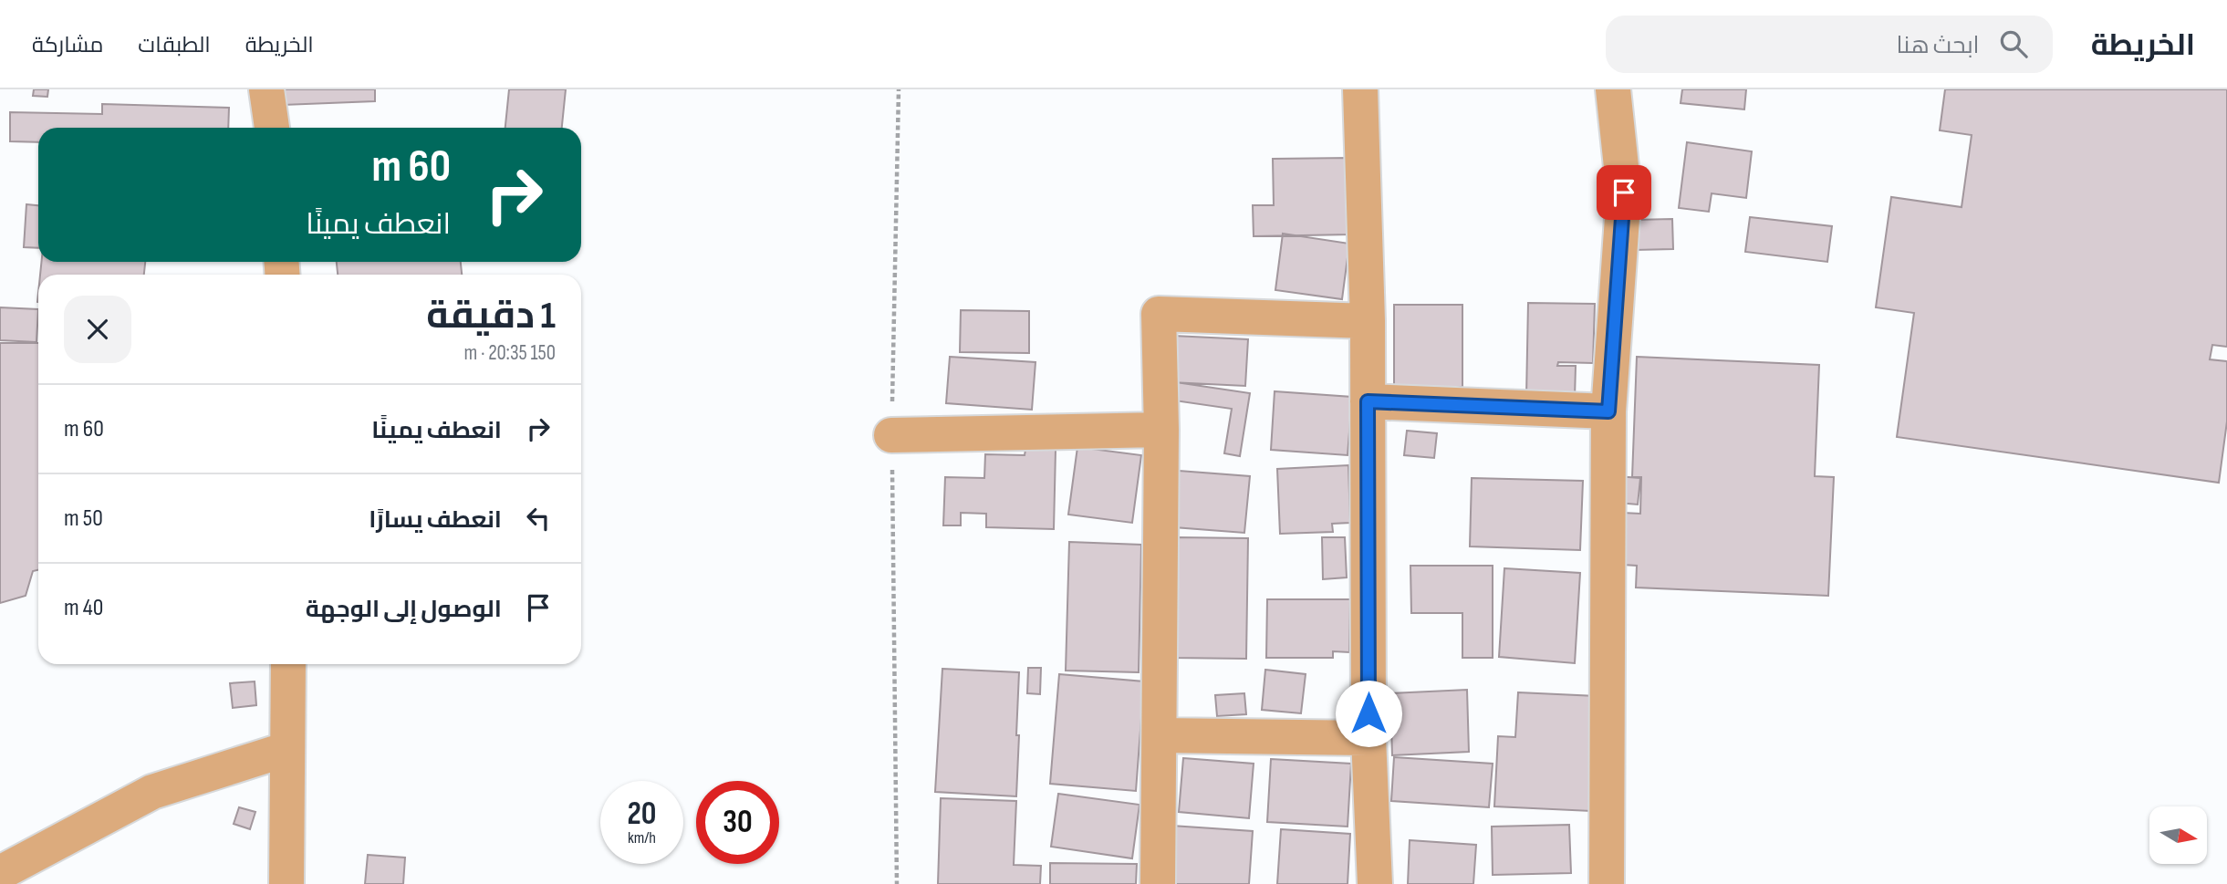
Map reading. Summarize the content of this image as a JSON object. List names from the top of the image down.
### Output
{
  "north": "right",
  "page": {
    "header": "الخريطة",
    "search": "ابحث هنا",
    "nav": ["الخريطة", "الطبقات", "مشاركة"],
    "turn": ["60 m", "انعطف يمينًا"],
    "heading": ["1 دقيقة", "150 m · 20:35"],
    "list": [
      {
        "name": "انعطف يمينًا",
        "value": "60 m"
      },
      {
        "name": "انعطف يسارًا",
        "value": "50 m"
      },
      {
        "name": "الوصول إلى الوجهة",
        "value": "40 m"
      }
    ],
    "speed": "20 km/h",
    "limit": "30"
  }
}
